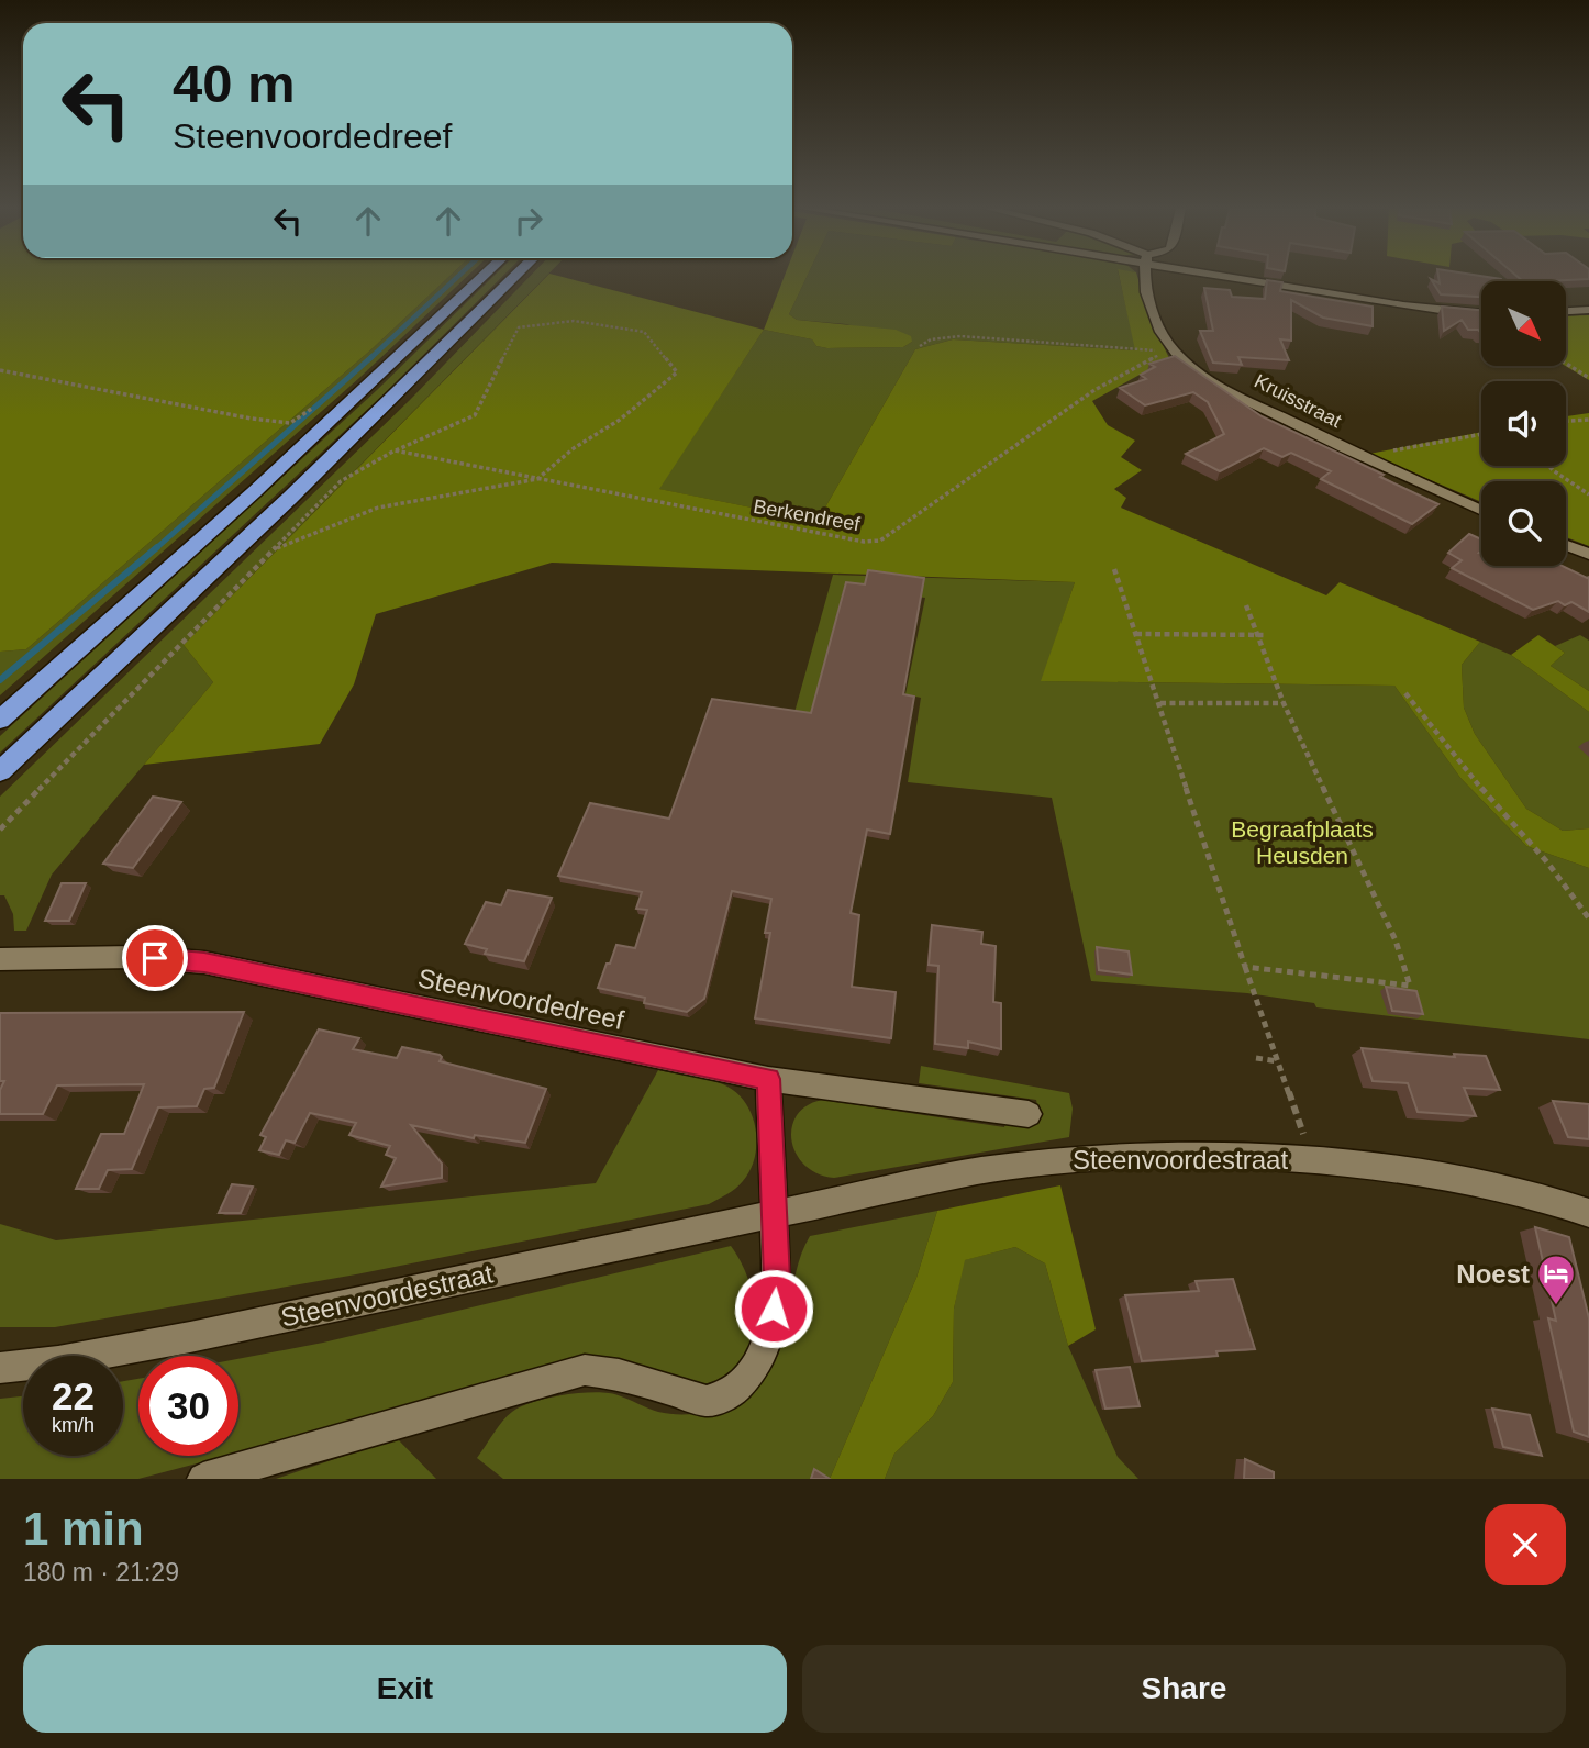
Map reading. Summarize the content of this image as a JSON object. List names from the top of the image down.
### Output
{
  "streets": {
    "street": ["Kruisstraat", "Steenvoordedreef", "Steenvoordestraat"],
    "path": ["Berkendreef"]
  },
  "crossings": [
    ["Kruisstraat", "Berkendreef"]
  ],
  "parks": ["Begraafplaats Heusden"],
  "places": {
    "hotel": ["Noest"]
  },
  "north": "bottom right",
  "page": {
    "turn": ["40 m", "Steenvoordedreef"],
    "speed": "22 km/h",
    "limit": "30",
    "heading": ["1 min", "180 m · 21:29"],
    "buttons": ["Exit", "Share"]
  }
}
